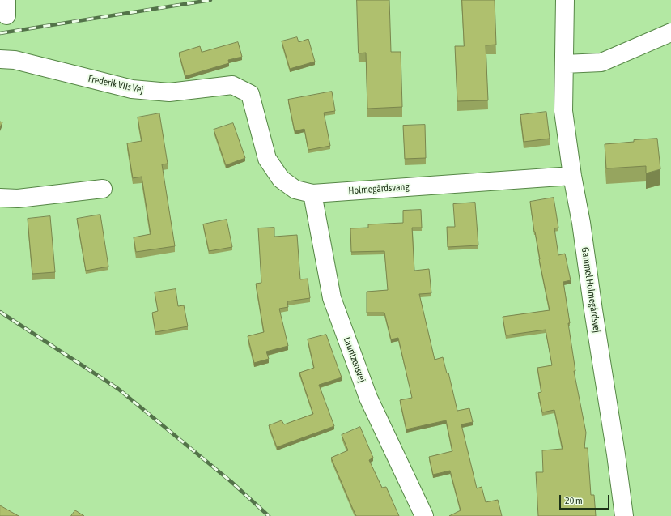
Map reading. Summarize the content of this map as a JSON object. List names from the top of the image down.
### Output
{
  "streets": {
    "street": [
      "Frederik VIIs Vej",
      "Holmegårdsvang",
      "Gammel Holmegårdsvej",
      "Lauritzensvej"
    ]
  },
  "crossings": [
    ["Frederik VIIs Vej", "Holmegårdsvang"],
    ["Holmegårdsvang", "Gammel Holmegårdsvej"],
    ["Holmegårdsvang", "Lauritzensvej"]
  ],
  "scale_bar": "20 m"
}
